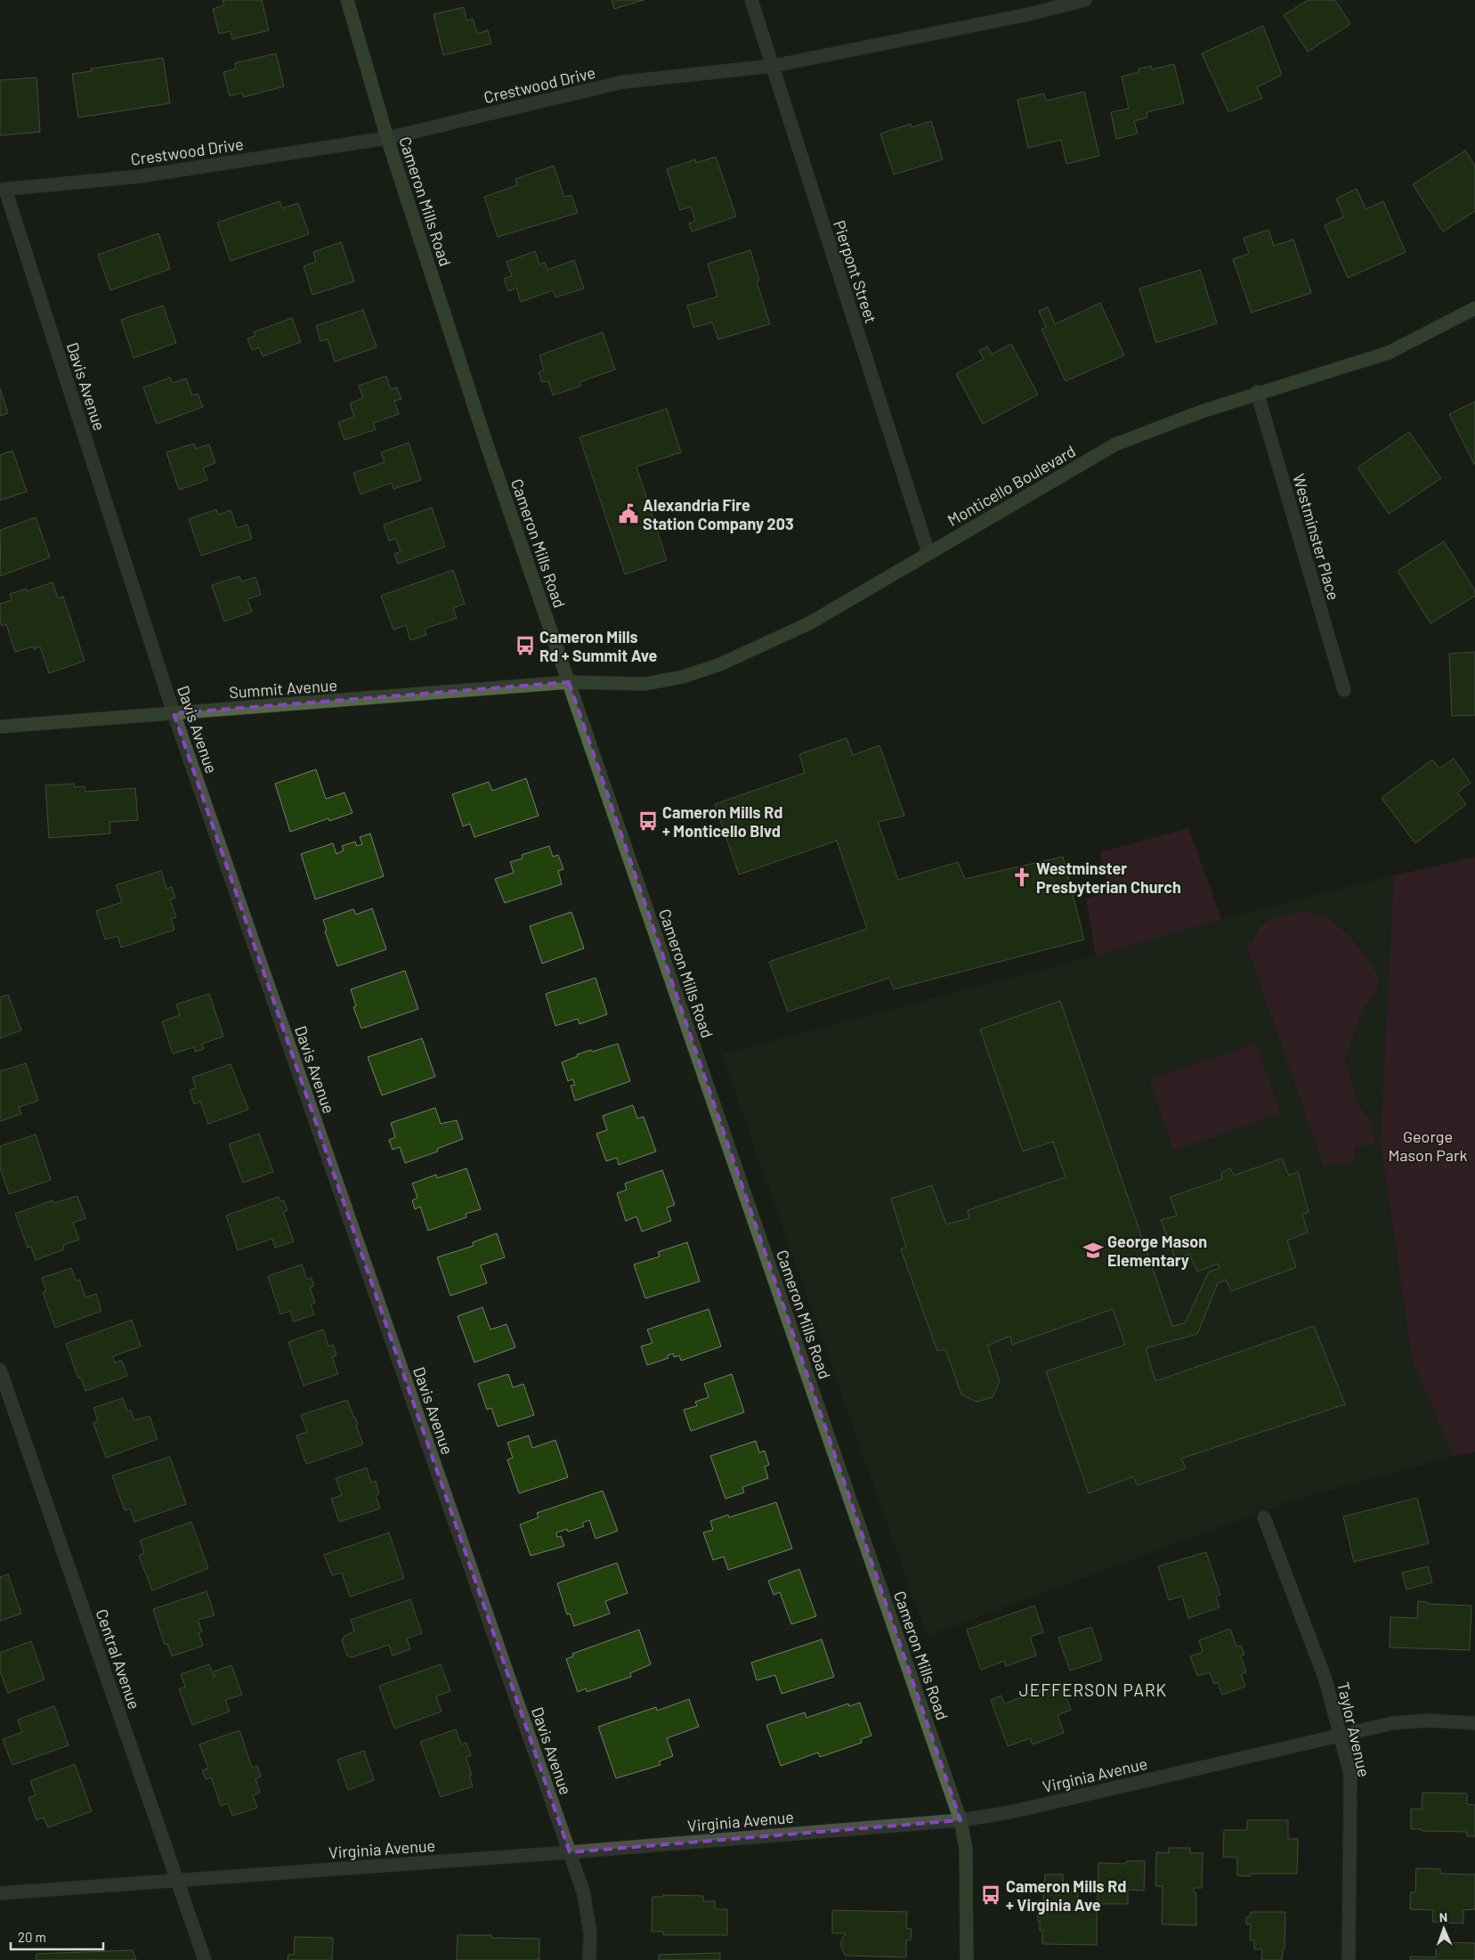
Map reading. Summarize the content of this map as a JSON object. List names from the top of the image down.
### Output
{
  "streets": {
    "street": [
      "Crestwood Drive",
      "Cameron Mills Road",
      "Pierpont Street",
      "Davis Avenue",
      "Monticello Boulevard",
      "Westminster Place",
      "Summit Avenue",
      "Central Avenue",
      "Taylor Avenue",
      "Virginia Avenue"
    ]
  },
  "crossings": [
    ["Crestwood Drive", "Cameron Mills Road"],
    ["Crestwood Drive", "Pierpont Street"],
    ["Crestwood Drive", "Davis Avenue"],
    ["Cameron Mills Road", "Monticello Boulevard"],
    ["Cameron Mills Road", "Summit Avenue"],
    ["Cameron Mills Road", "Virginia Avenue"],
    ["Pierpont Street", "Monticello Boulevard"],
    ["Davis Avenue", "Summit Avenue"],
    ["Davis Avenue", "Virginia Avenue"],
    ["Monticello Boulevard", "Westminster Place"],
    ["Monticello Boulevard", "Summit Avenue"],
    ["Central Avenue", "Virginia Avenue"],
    ["Taylor Avenue", "Virginia Avenue"]
  ],
  "districts": ["JEFFERSON PARK"],
  "parks": ["George Mason Park"],
  "places": {
    "public building": ["Alexandria Fire Station Company 203"],
    "bus stop": ["Cameron Mills Rd + Summit Ave", "Cameron Mills Rd + Monticello Blvd", "Cameron Mills Rd + Virginia Ave"],
    "church": ["Westminster Presbyterian Church"],
    "school or university": ["George Mason Elementary"]
  },
  "scale_bar": "20 m",
  "north": "top"
}
